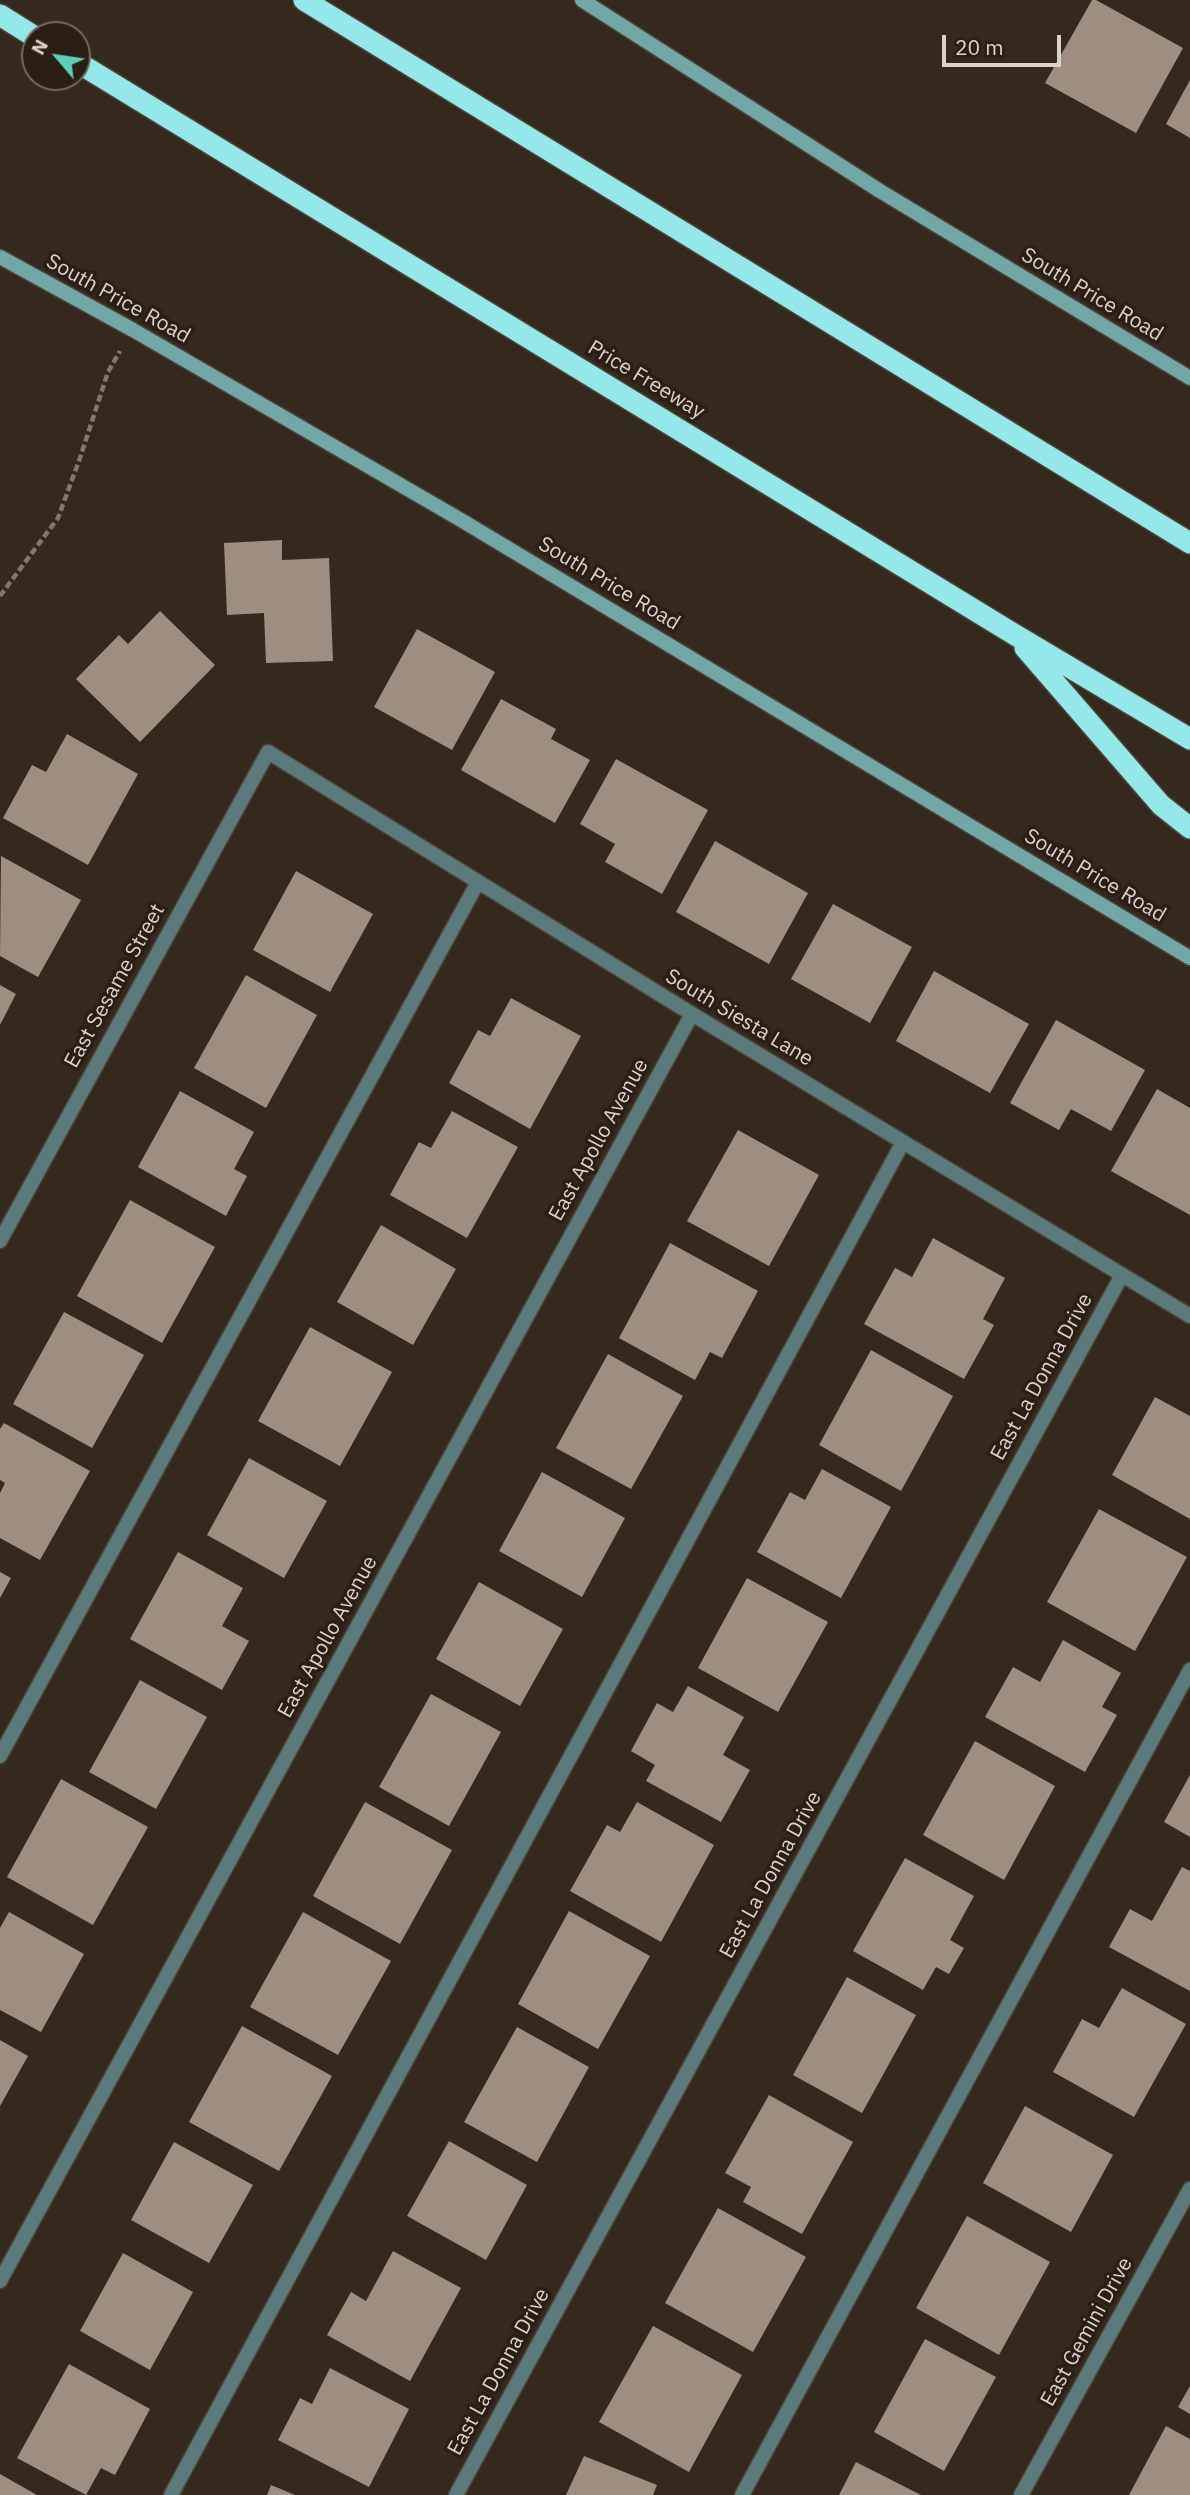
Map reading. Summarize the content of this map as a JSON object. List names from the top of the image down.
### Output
{
  "streets": {
    "highway": ["Price Freeway"],
    "main road": ["South Price Road"],
    "street": [
      "East Sesame Street",
      "South Siesta Lane",
      "East Apollo Avenue",
      "East La Donna Drive",
      "East Gemini Drive"
    ]
  },
  "crossings": [
    ["East Sesame Street", "South Siesta Lane"],
    ["South Siesta Lane", "East Apollo Avenue"],
    ["South Siesta Lane", "East La Donna Drive"]
  ],
  "scale_bar": "20 m",
  "north": "top left"
}
